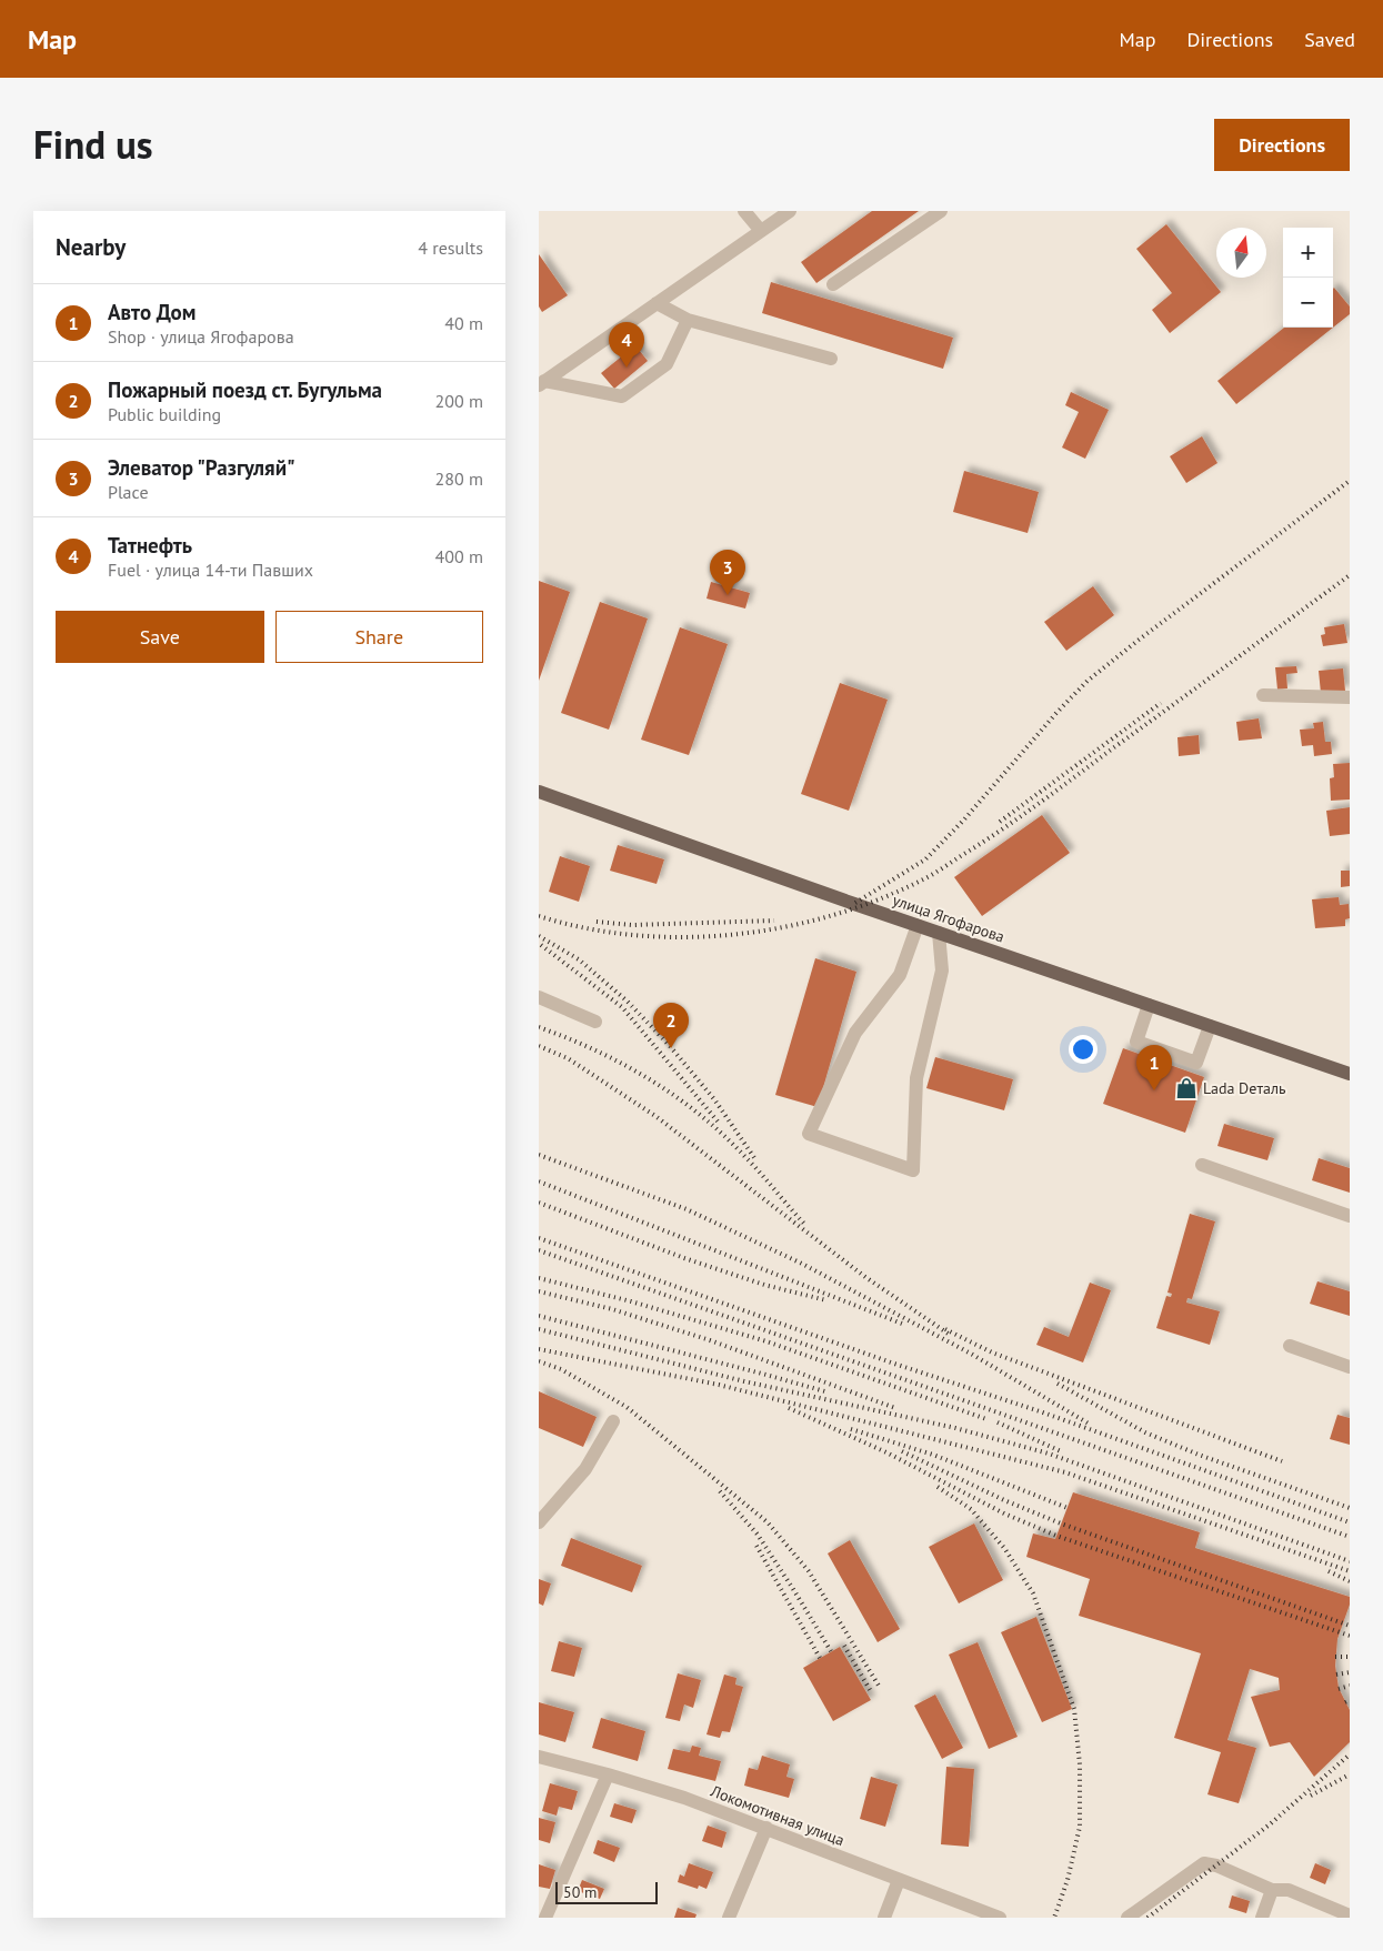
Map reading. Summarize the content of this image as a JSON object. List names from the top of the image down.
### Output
{
  "streets": {
    "main road": ["улица Ягофарова"],
    "street": ["Локомотивная улица"]
  },
  "places": {
    "shop": ["Lada Dеталь"]
  },
  "scale_bar": "50 m",
  "north": "top",
  "page": {
    "header": "Map",
    "nav": ["Map", "Directions", "Saved"],
    "title": "Find us",
    "buttons": [
      "Directions",
      ["Save", "Share"]
    ],
    "heading": ["Nearby", "4 results"],
    "map_buttons": ["+", "−"],
    "list": [
      {
        "mark": "1",
        "name": "Авто Дом",
        "note": "Shop · улица Ягофарова",
        "value": "40 m"
      },
      {
        "mark": "2",
        "name": "Пожарный поезд ст. Бугульма",
        "note": "Public building",
        "value": "200 m"
      },
      {
        "mark": "3",
        "name": "Элеватор \"Разгуляй\"",
        "note": "Place",
        "value": "280 m"
      },
      {
        "mark": "4",
        "name": "Татнефть",
        "note": "Fuel · улица 14-ти Павших",
        "value": "400 m"
      }
    ],
    "pins": [
      "4",
      "3",
      "2",
      "1"
    ],
    "scale": "50 m"
  }
}
